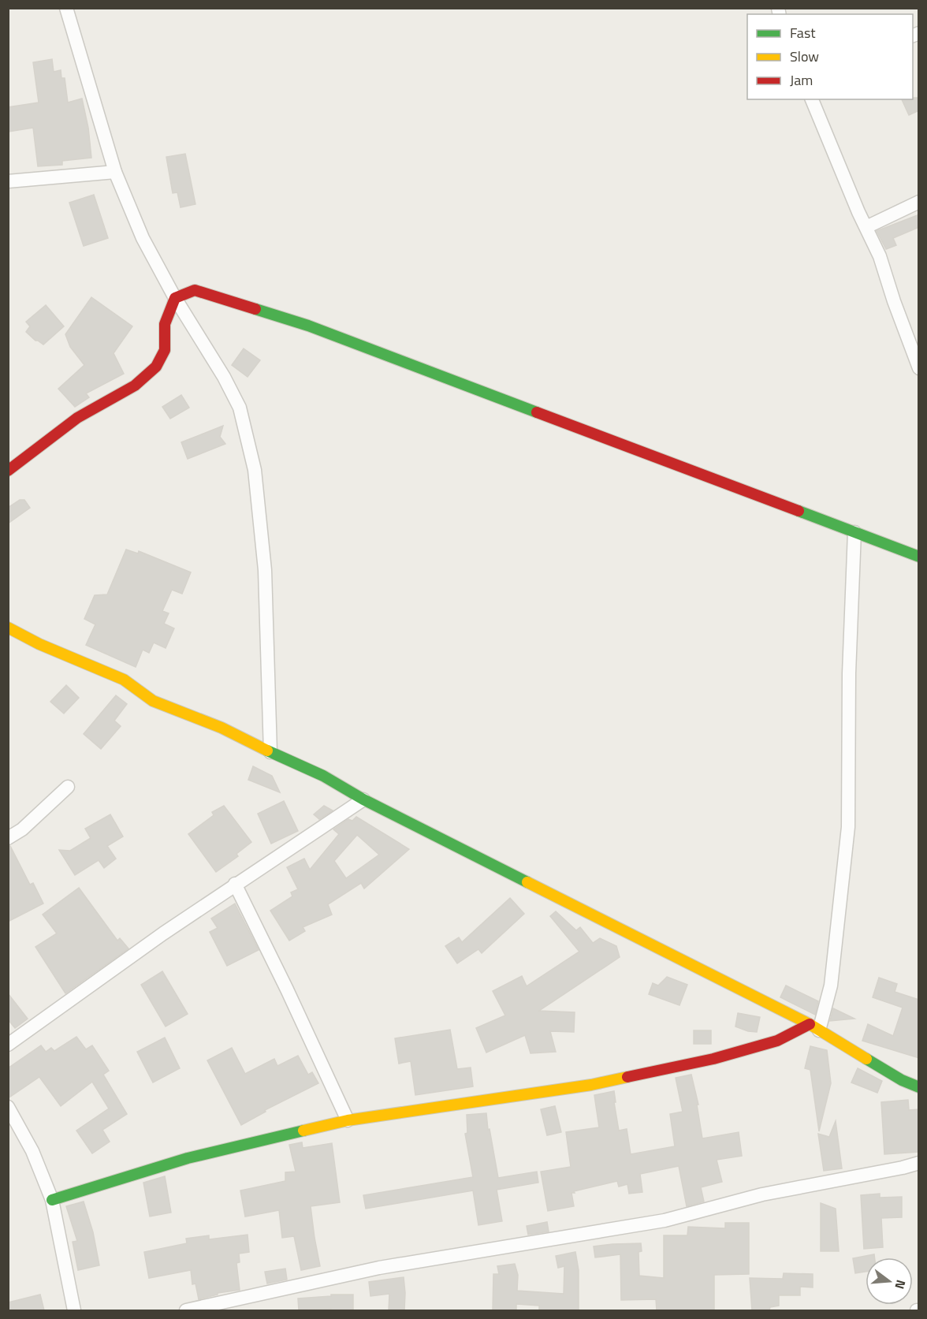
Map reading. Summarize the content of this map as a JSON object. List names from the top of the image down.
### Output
{
  "legend": ["Fast", "Slow", "Jam"],
  "north": "right"
}
